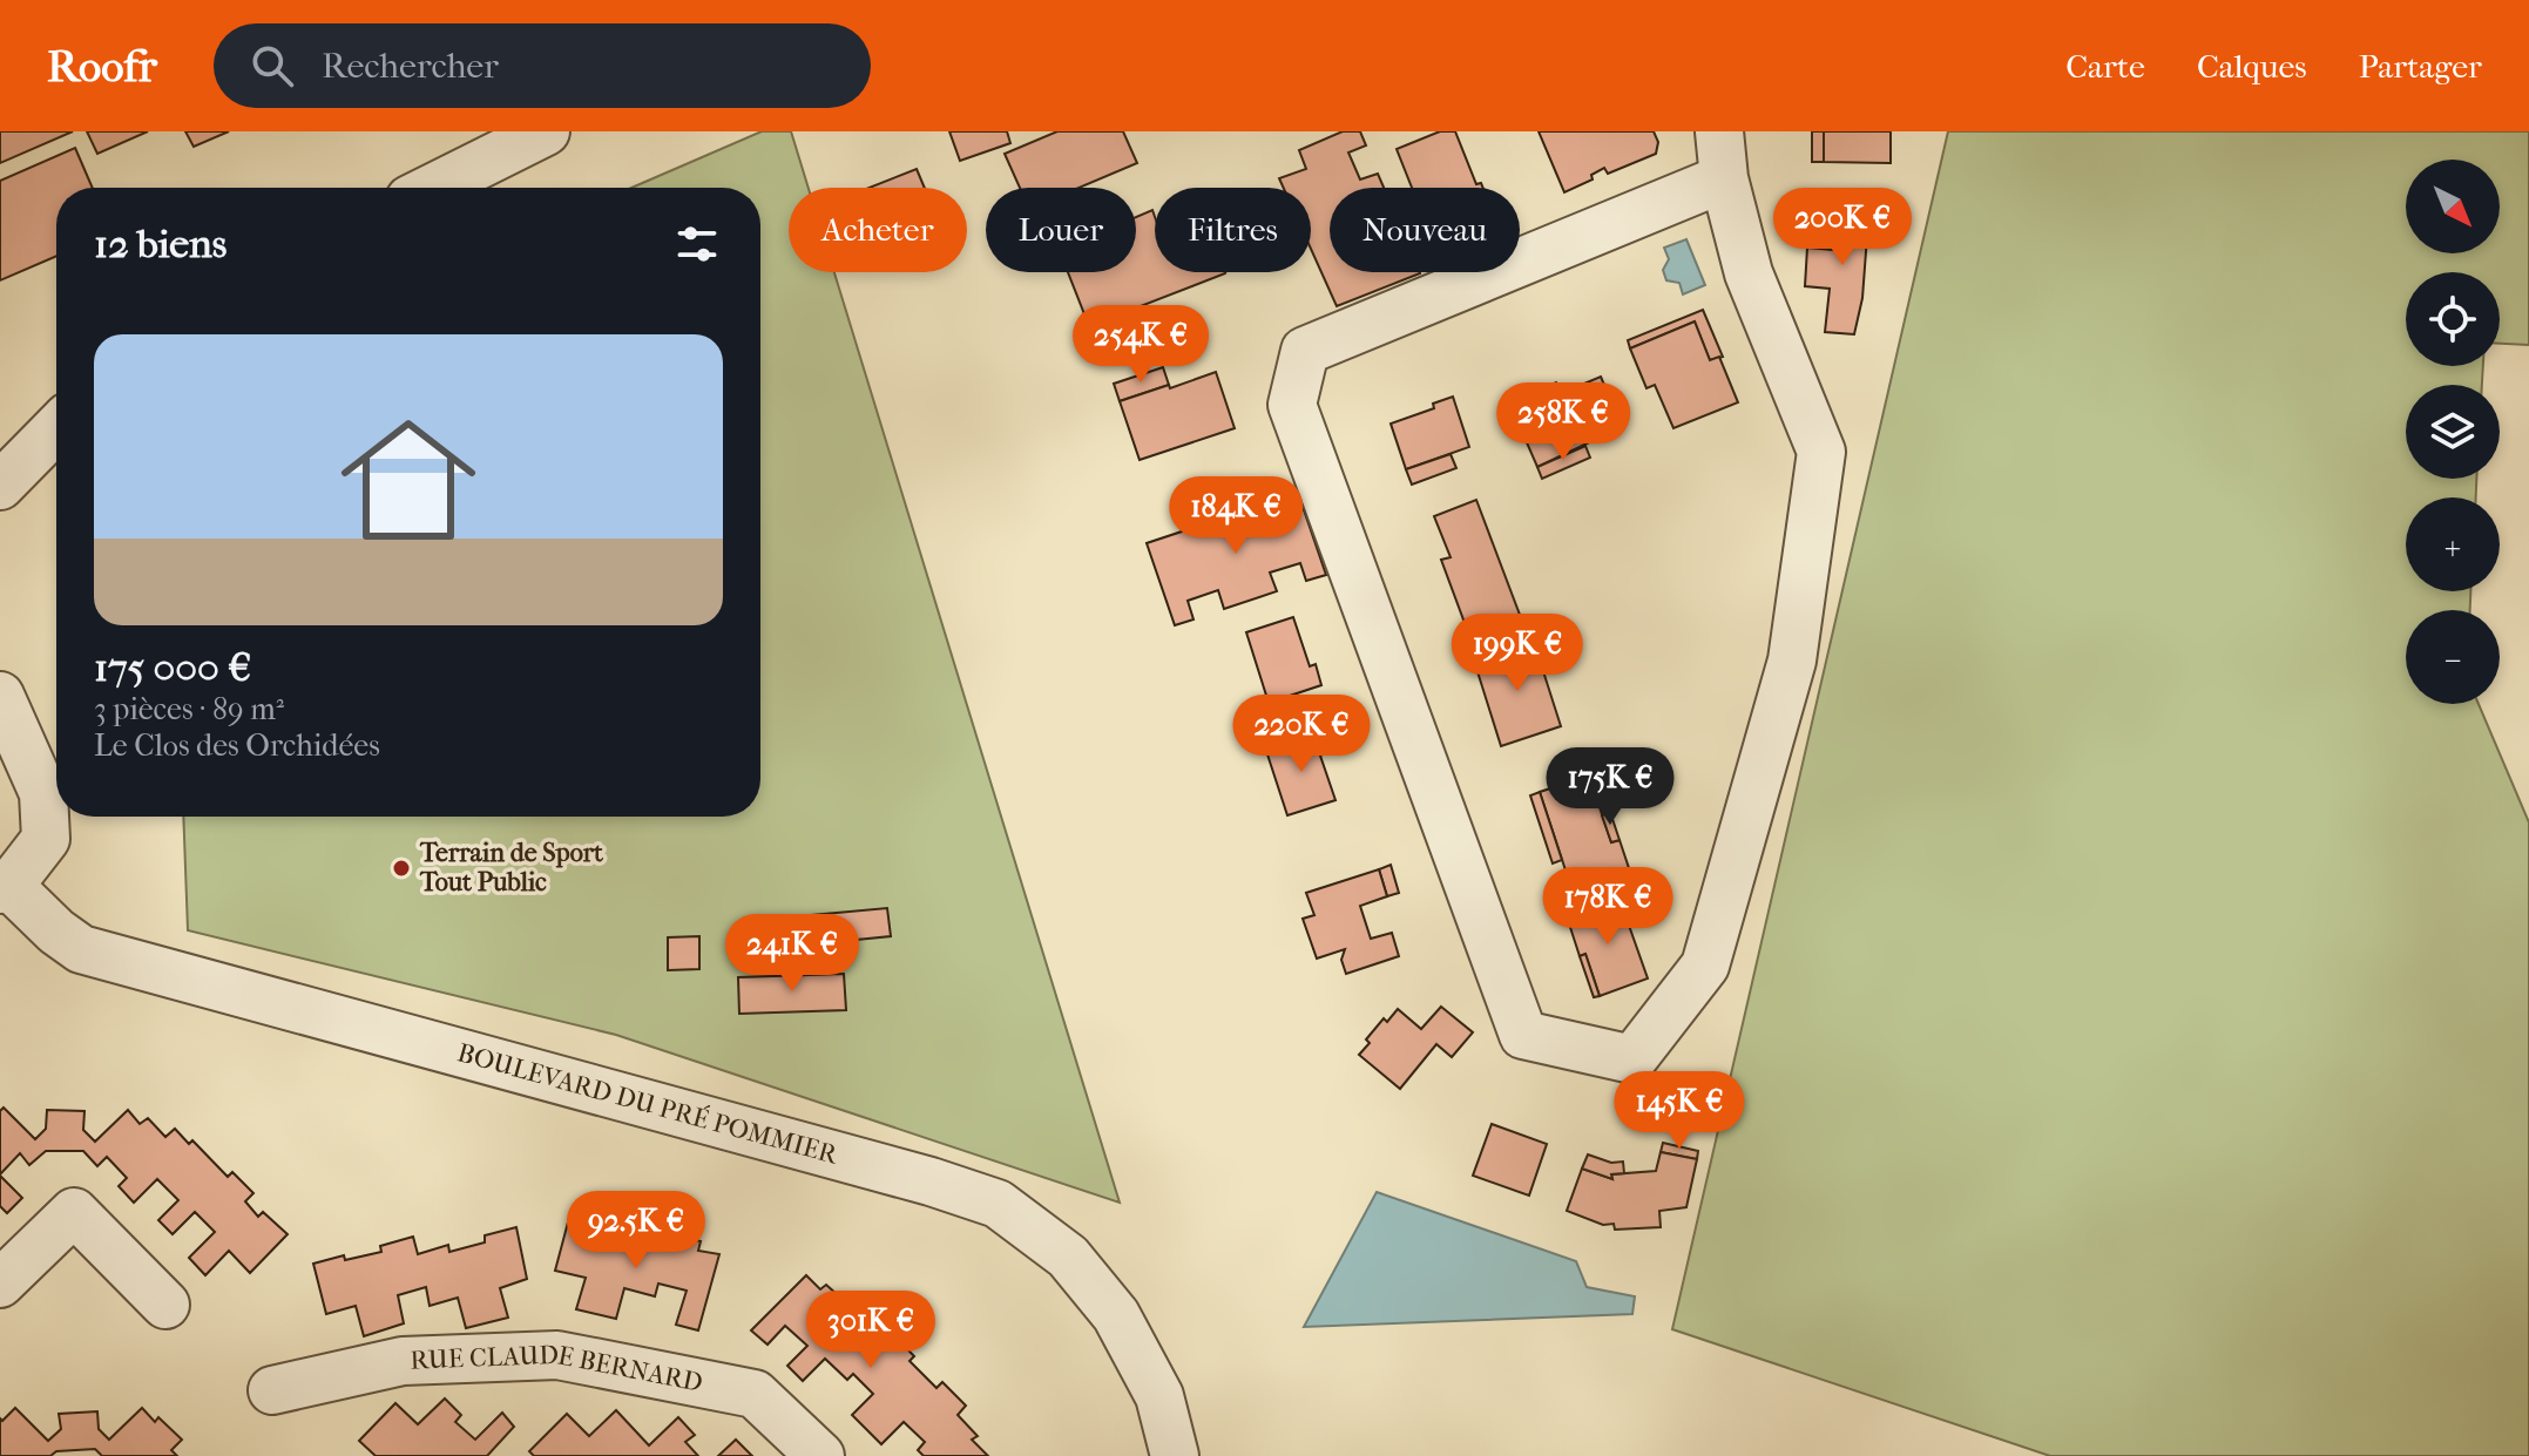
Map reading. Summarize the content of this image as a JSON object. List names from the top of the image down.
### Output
{
  "streets": {
    "street": ["BOULEVARD DU PRÉ POMMIER", "RUE CLAUDE BERNARD"]
  },
  "places": ["Terrain de Sport Tout Public"],
  "north": "bottom right",
  "page": {
    "header": "Roofr",
    "search": "Rechercher",
    "nav": ["Carte", "Calques", "Partager"],
    "map_buttons": ["+", "−"],
    "price": [
      "200K €",
      "254K €",
      "258K €",
      "184K €",
      "199K €",
      "220K €",
      "175K €",
      "178K €",
      "241K €",
      "145K €",
      "92.5K €",
      "301K €"
    ],
    "chip": [
      "Acheter",
      "Louer",
      "Filtres",
      "Nouveau"
    ],
    "heading": "12 biens",
    "list": [
      {
        "name": "175 000 €",
        "note": "3 pièces · 89 m² · Le Clos des Orchidées"
      }
    ]
  }
}
